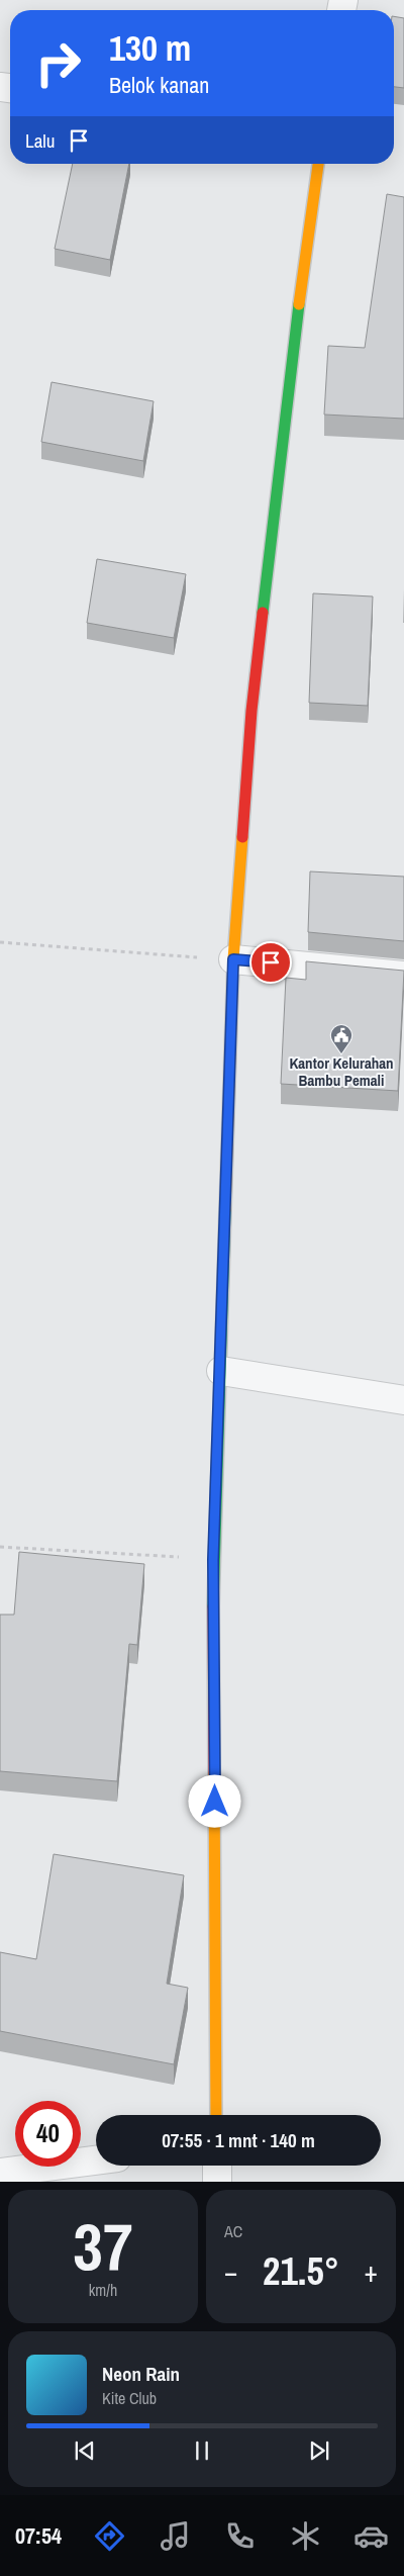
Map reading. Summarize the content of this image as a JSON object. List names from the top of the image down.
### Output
{
  "places": {
    "public building": ["Kantor Kelurahan Bambu Pemali"]
  },
  "page": {
    "turn": ["130 m", "Belok kanan"],
    "then": "Lalu",
    "limit": "40",
    "trip": "07:55 · 1 mnt · 140 m",
    "tile": [
      ["37", "km/h"],
      "AC"
    ],
    "heat": ["−", "21.5°", "+"],
    "song": ["Neon Rain", "Kite Club"],
    "tabs": "07:54"
  }
}
